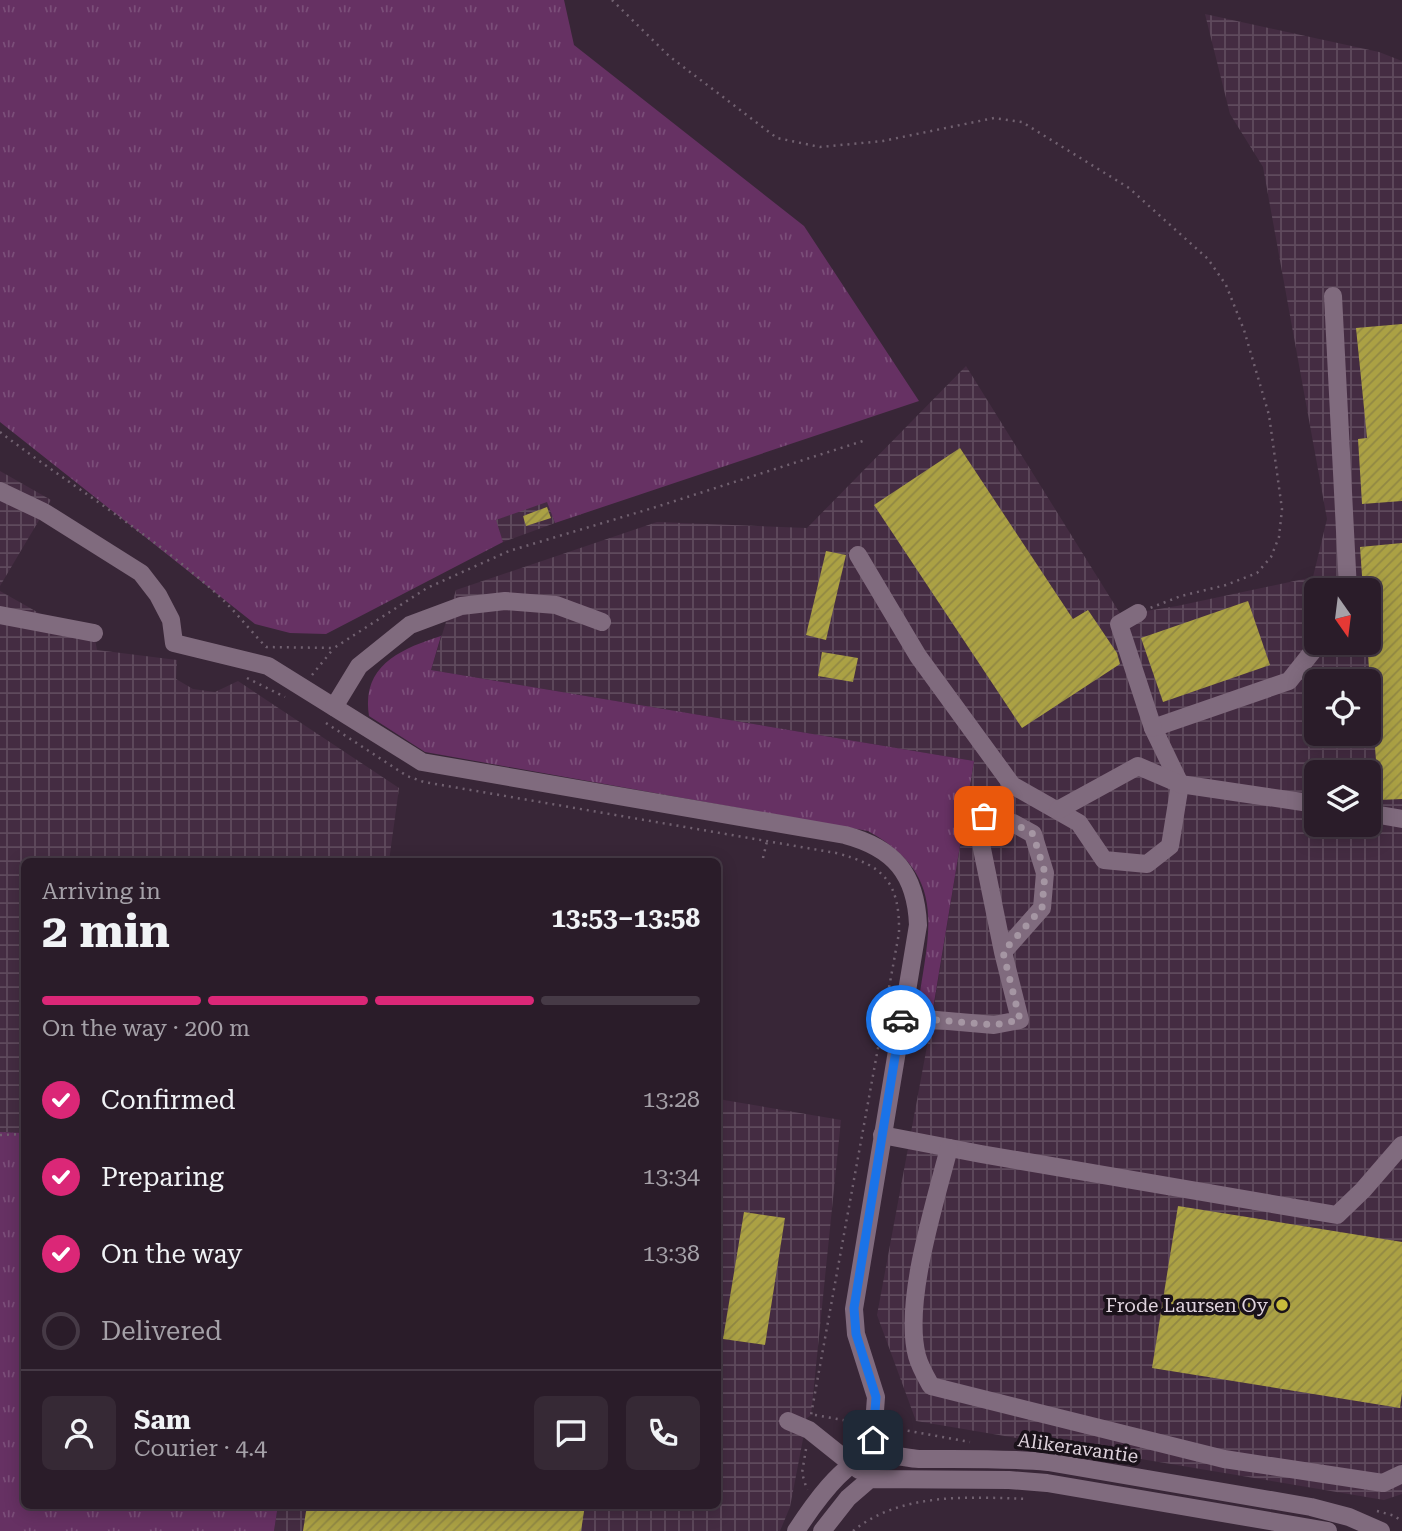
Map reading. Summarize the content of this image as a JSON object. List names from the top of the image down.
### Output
{
  "streets": {
    "street": ["Alikeravantie"]
  },
  "places": ["Frode Laursen Oy"],
  "north": "bottom",
  "page": {
    "heading": ["2 min", "Arriving in", "13:53–13:58"],
    "panel": ["Sam", "Courier · 4.4"],
    "bar": "On the way · 200 m",
    "list": [
      ["Confirmed", "13:28"],
      ["Preparing", "13:34"],
      ["On the way", "13:38"],
      "Delivered"
    ]
  }
}
